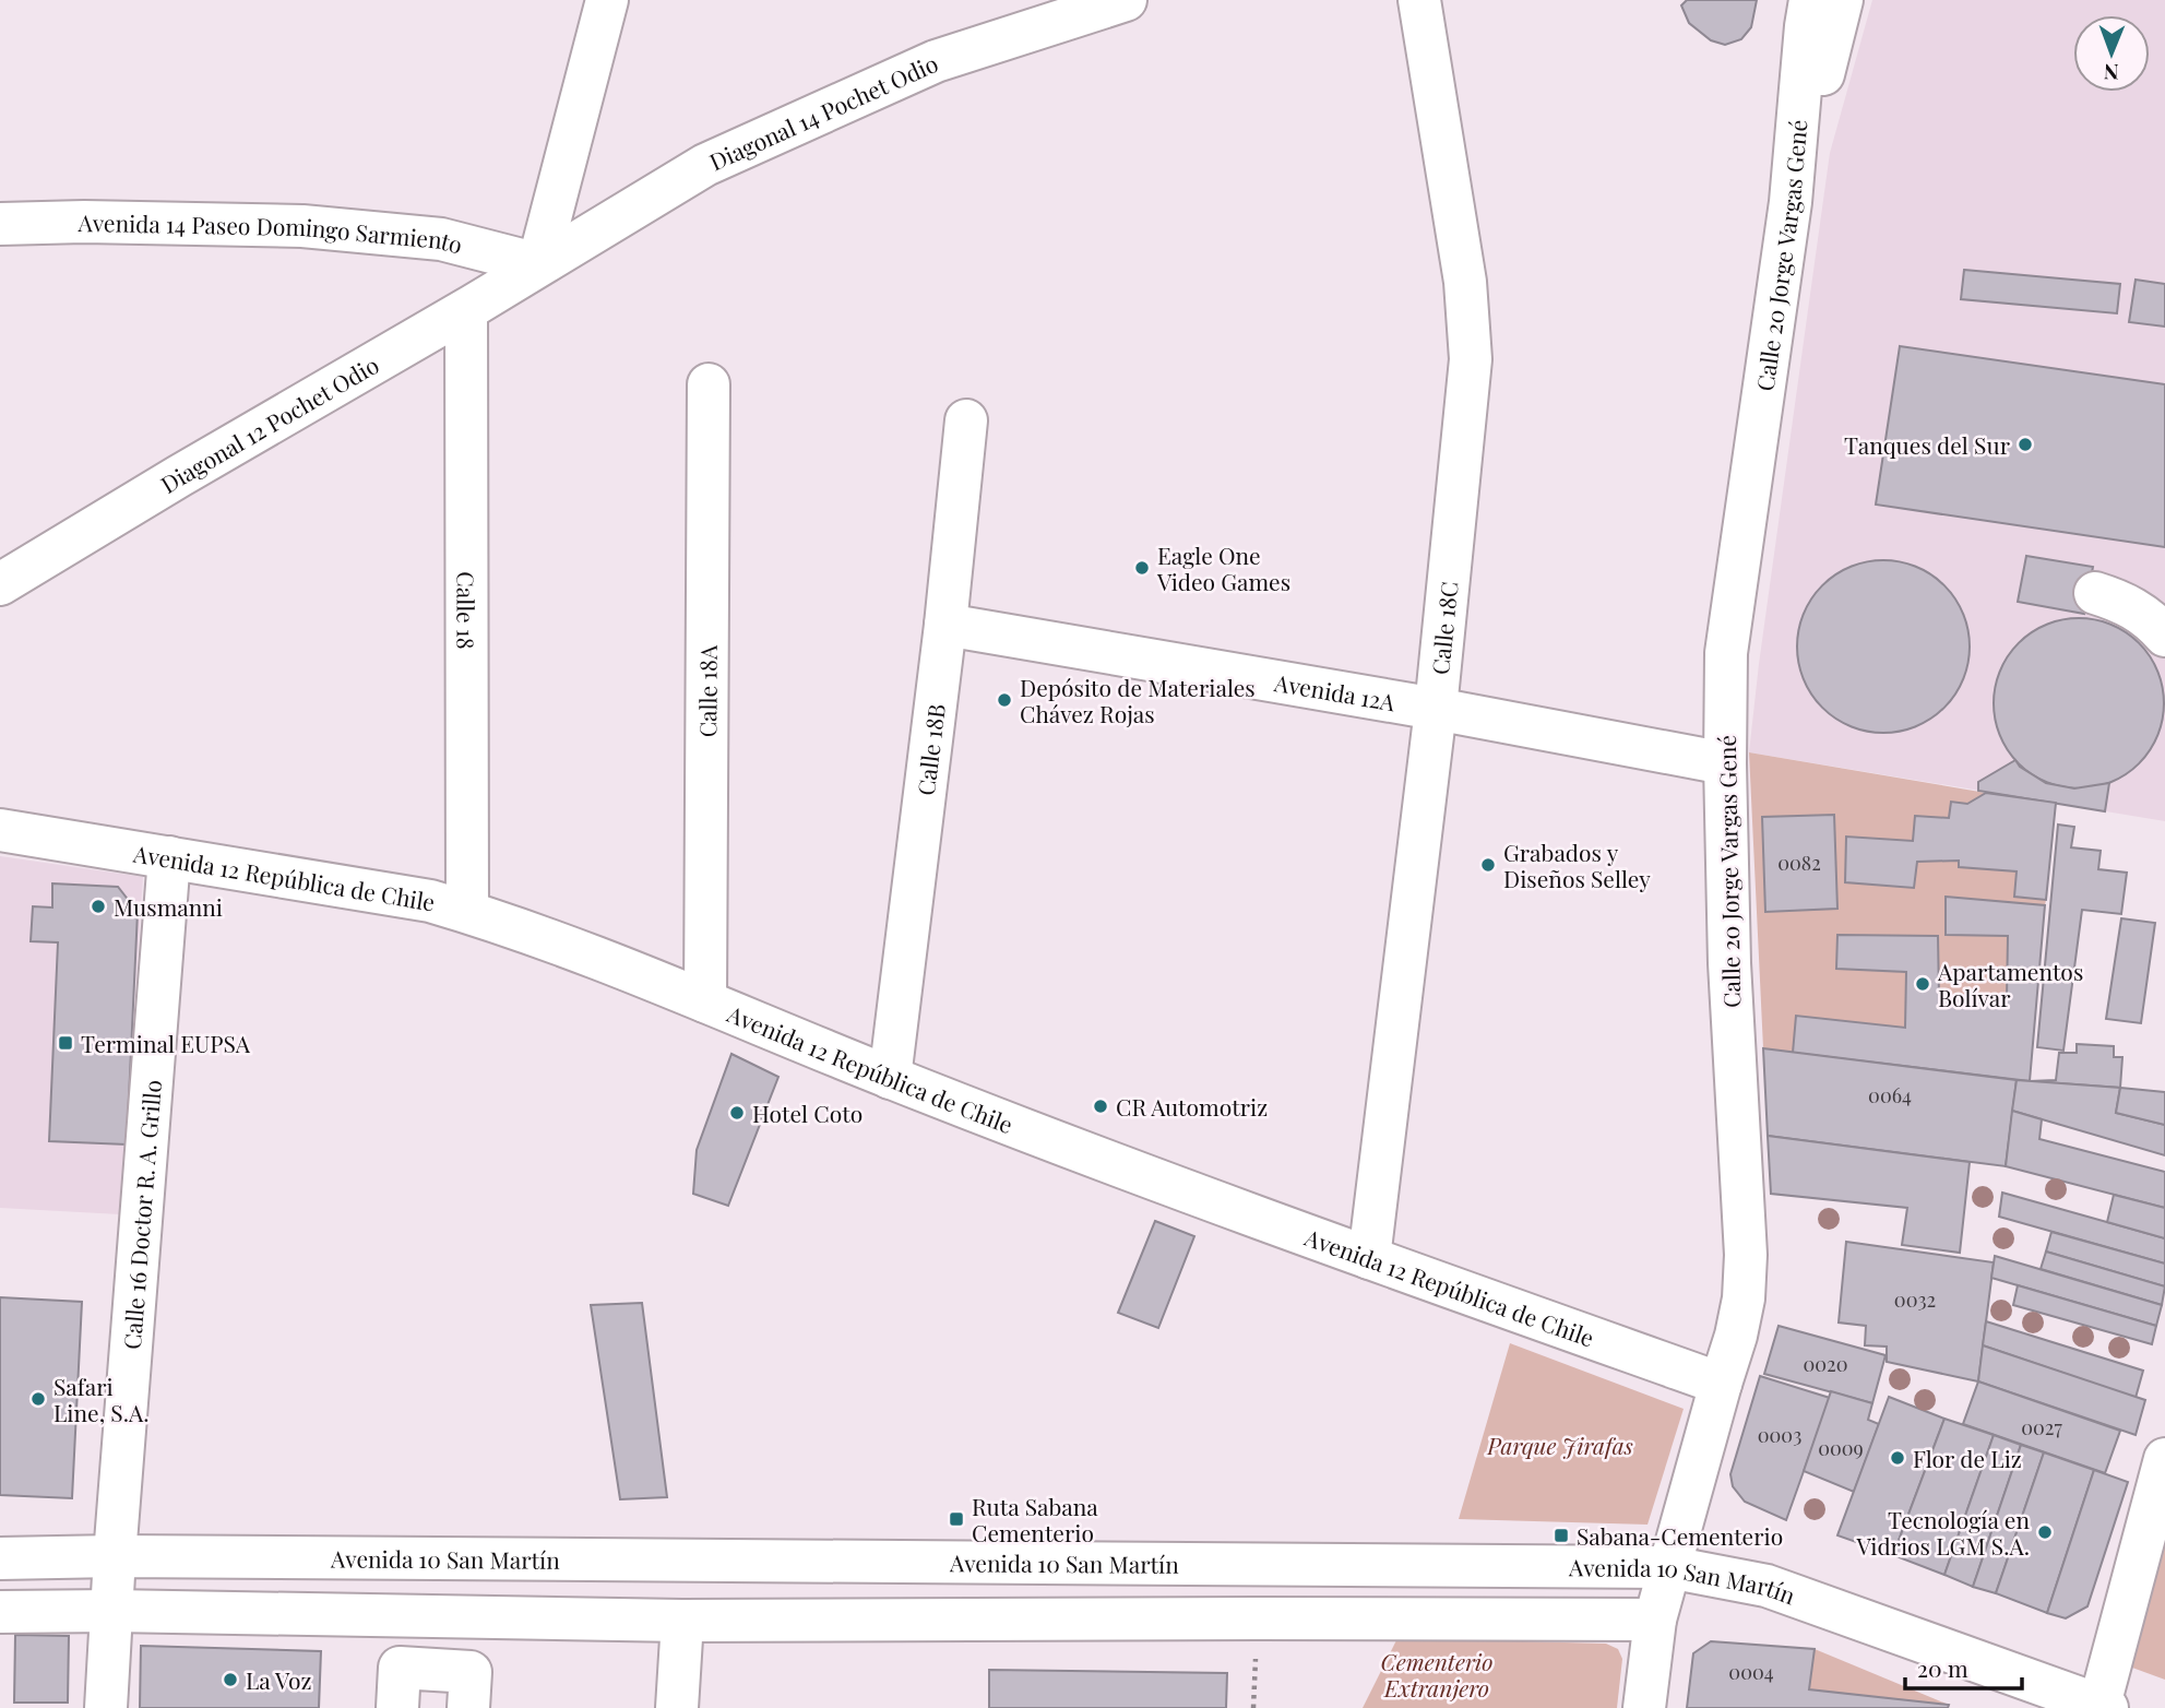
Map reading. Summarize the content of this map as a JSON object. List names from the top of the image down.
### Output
{
  "streets": {
    "street": [
      "Diagonal 14 Pochet Odio",
      "Avenida 14 Paseo Domingo Sarmiento",
      "Calle 20 Jorge Vargas Gené",
      "Diagonal 12 Pochet Odio",
      "Calle 18",
      "Calle 18C",
      "Calle 18A",
      "Avenida 12A",
      "Calle 18B",
      "Avenida 12 República de Chile",
      "Calle 16 Doctor R. A. Grillo",
      "Avenida 10 San Martín"
    ]
  },
  "crossings": [
    ["Diagonal 14 Pochet Odio", "Avenida 14 Paseo Domingo Sarmiento"],
    ["Diagonal 14 Pochet Odio", "Diagonal 12 Pochet Odio"],
    ["Avenida 14 Paseo Domingo Sarmiento", "Diagonal 12 Pochet Odio"],
    ["Calle 20 Jorge Vargas Gené", "Avenida 12A"],
    ["Calle 20 Jorge Vargas Gené", "Avenida 12 República de Chile"],
    ["Calle 20 Jorge Vargas Gené", "Avenida 10 San Martín"],
    ["Diagonal 12 Pochet Odio", "Calle 18"],
    ["Calle 18", "Avenida 12 República de Chile"],
    ["Calle 18C", "Avenida 12A"],
    ["Calle 18C", "Avenida 12 República de Chile"],
    ["Calle 18A", "Avenida 12 República de Chile"],
    ["Avenida 12A", "Calle 18B"],
    ["Calle 18B", "Avenida 12 República de Chile"],
    ["Avenida 12 República de Chile", "Calle 16 Doctor R. A. Grillo"],
    ["Calle 16 Doctor R. A. Grillo", "Avenida 10 San Martín"]
  ],
  "parks": ["Parque Jirafas", "Cementerio Extranjero"],
  "places": {
    "other": [
      "Tanques del Sur",
      "Eagle One Video Games",
      "Depósito de Materiales Chávez Rojas",
      "Grabados y Diseños Selley",
      "Musmanni",
      "Apartamentos Bolívar",
      "CR Automotriz",
      "Hotel Coto",
      "Safari Line, S.A.",
      "Flor de Liz",
      "Tecnología en Vidrios LGM S.A.",
      "La Voz"
    ],
    "transit": ["Terminal EUPSA", "Ruta Sabana Cementerio", "Sabana-Cementerio"]
  },
  "house_numbers": [
    "0082",
    "0064",
    "0032",
    "0020",
    "0027",
    "0003",
    "0009",
    "0004"
  ],
  "scale_bar": "20 m",
  "north": "bottom"
}
